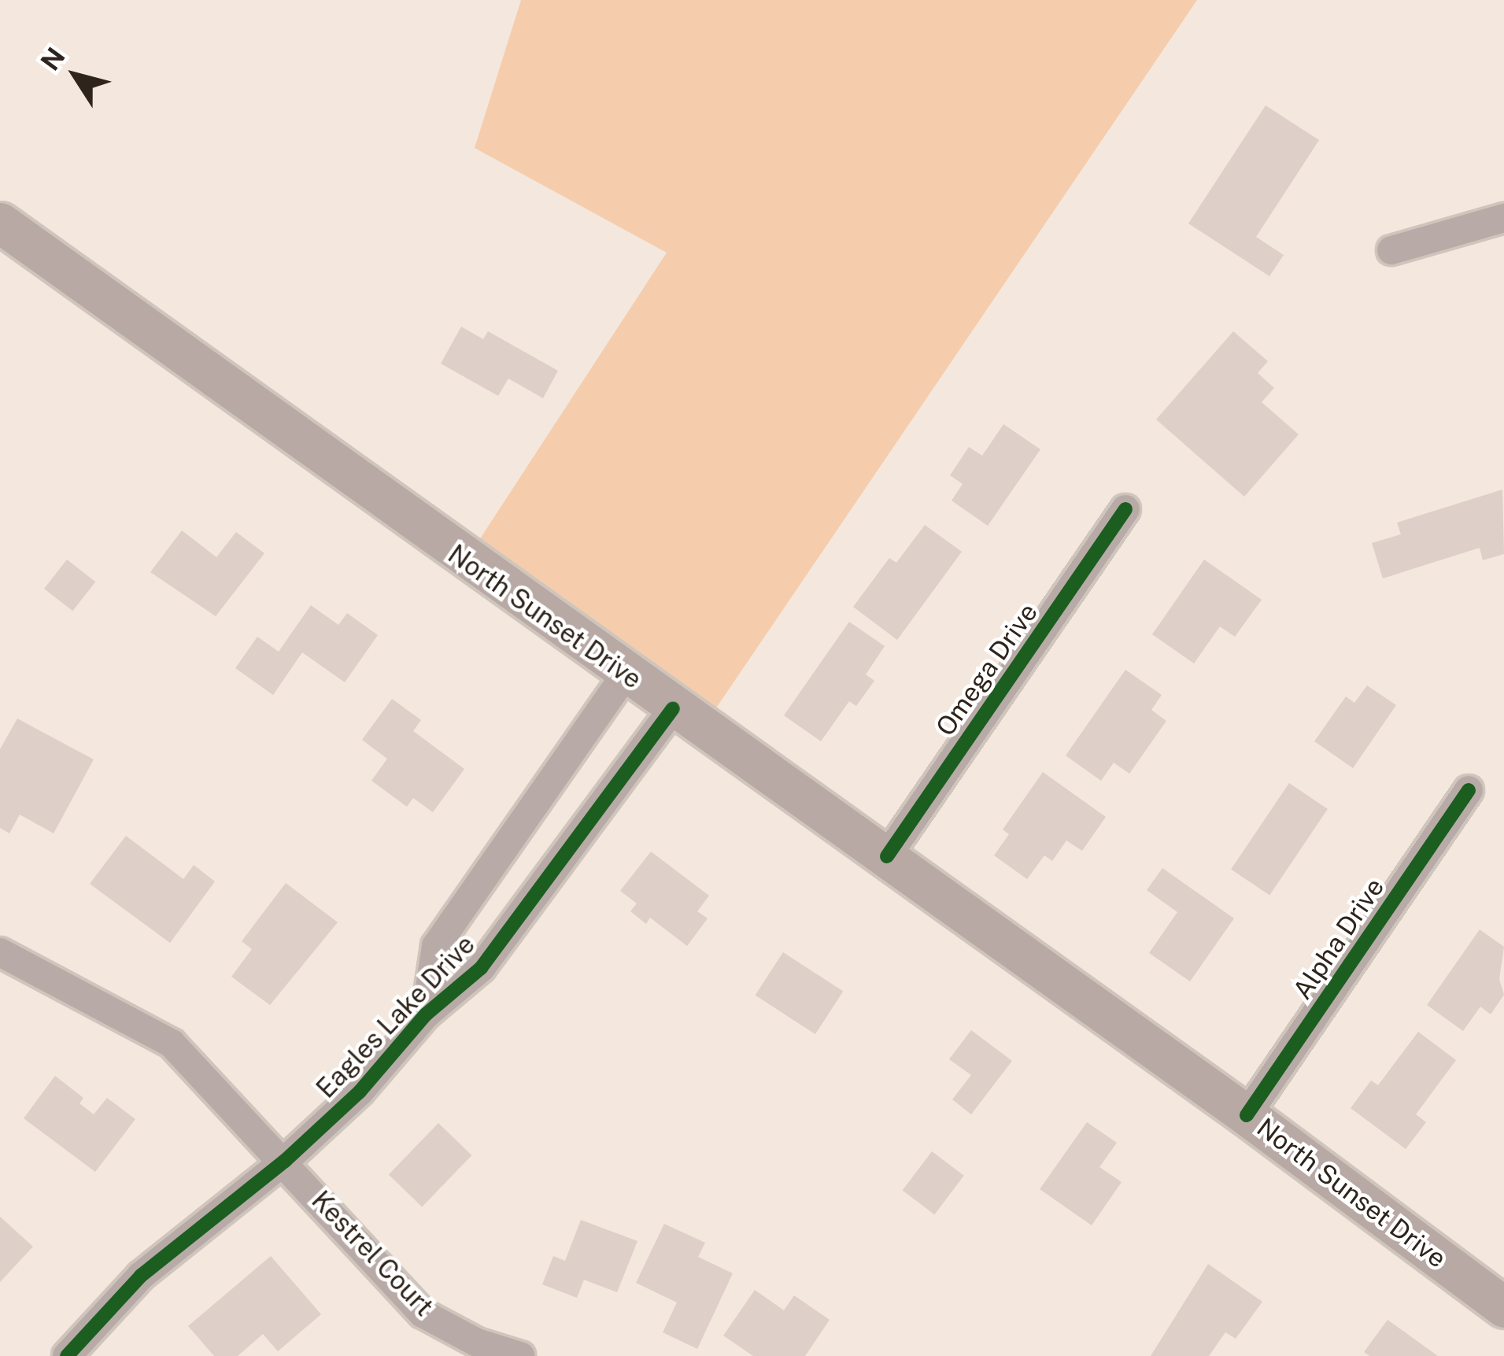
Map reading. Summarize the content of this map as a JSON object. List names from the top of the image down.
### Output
{
  "streets": {
    "main road": ["North Sunset Drive"],
    "street": [
      "Omega Drive",
      "Alpha Drive",
      "Eagles Lake Drive",
      "Kestrel Court"
    ]
  },
  "crossings": [
    ["North Sunset Drive", "Omega Drive"],
    ["North Sunset Drive", "Alpha Drive"],
    ["North Sunset Drive", "Eagles Lake Drive"],
    ["Eagles Lake Drive", "Kestrel Court"]
  ],
  "north": "top left"
}
